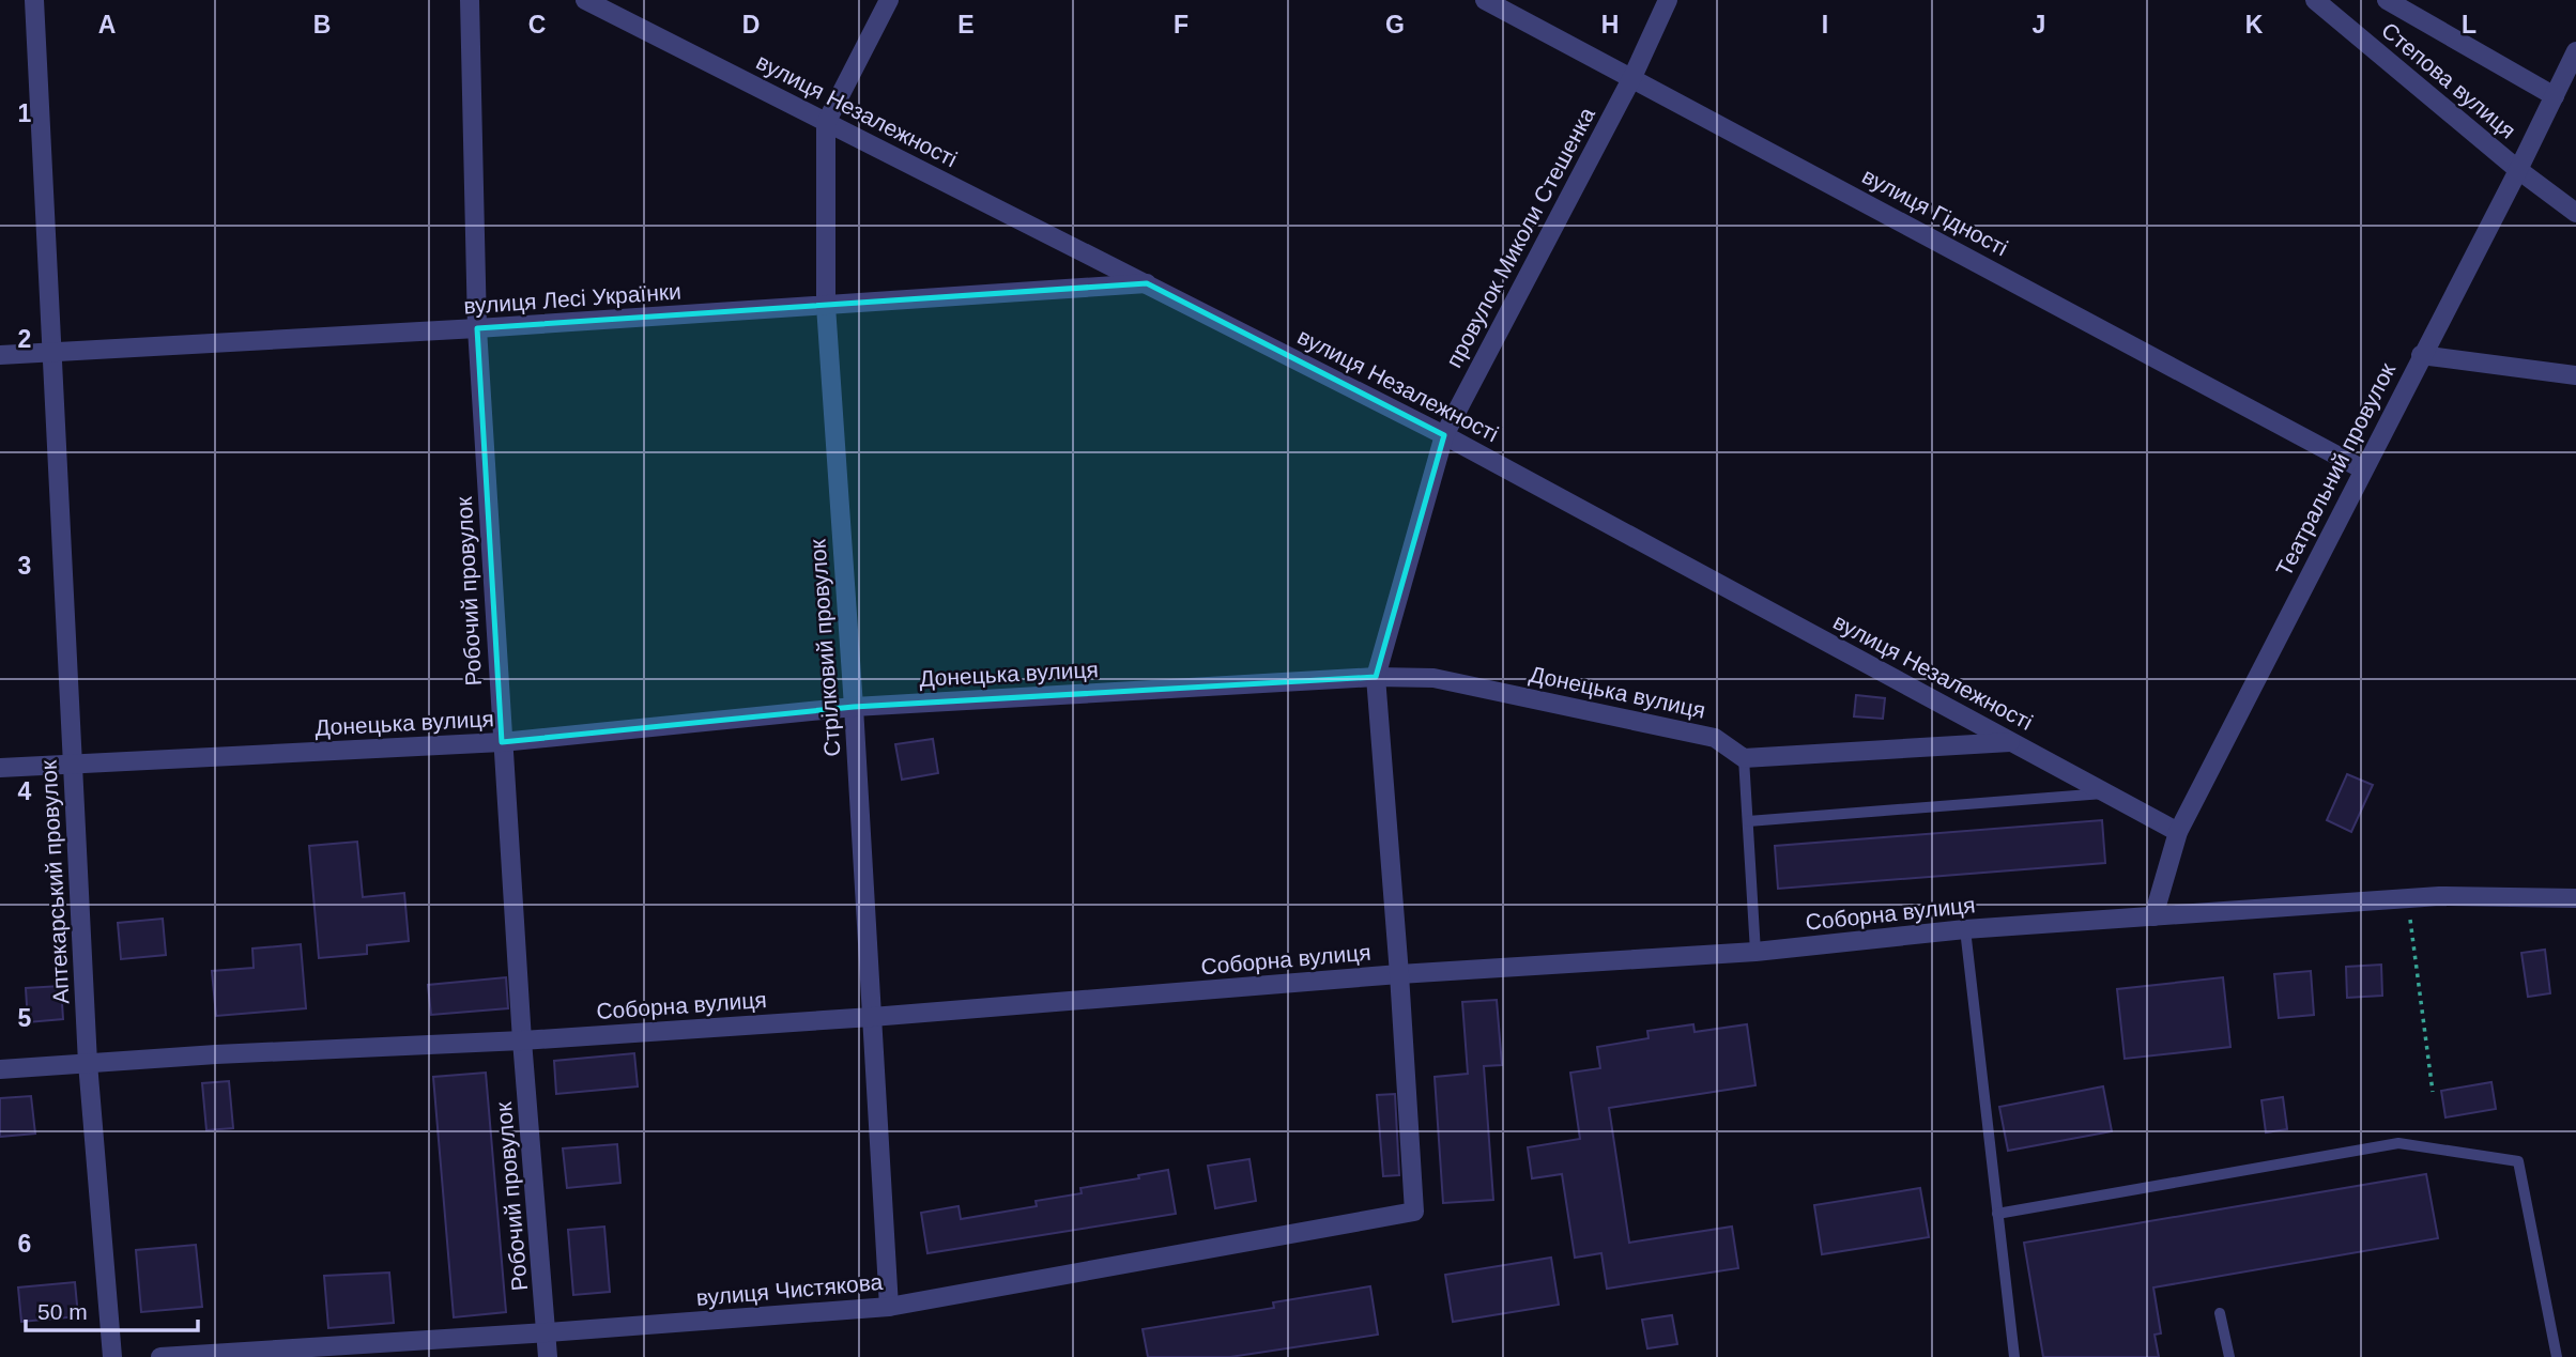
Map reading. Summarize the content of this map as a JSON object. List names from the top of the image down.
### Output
{
  "streets": {
    "street": [
      "Степова вулиця",
      "вулиця Незалежності",
      "вулиця Гідності",
      "провулок Миколи Стешенка",
      "вулиця Лесі Українки",
      "Театральний провулок",
      "Робочий провулок",
      "Стрілковий провулок",
      "Донецька вулиця",
      "Аптекарський провулок",
      "Соборна вулиця",
      "вулиця Чистякова"
    ]
  },
  "crossings": [
    ["Степова вулиця", "Театральний провулок"],
    ["вулиця Незалежності", "провулок Миколи Стешенка"],
    ["вулиця Незалежності", "вулиця Лесі Українки"],
    ["вулиця Незалежності", "Театральний провулок"],
    ["вулиця Незалежності", "Стрілковий провулок"],
    ["вулиця Гідності", "провулок Миколи Стешенка"],
    ["вулиця Гідності", "Театральний провулок"],
    ["провулок Миколи Стешенка", "Донецька вулиця"],
    ["провулок Миколи Стешенка", "Соборна вулиця"],
    ["провулок Миколи Стешенка", "вулиця Чистякова"],
    ["вулиця Лесі Українки", "Робочий провулок"],
    ["вулиця Лесі Українки", "Стрілковий провулок"],
    ["вулиця Лесі Українки", "Аптекарський провулок"],
    ["Театральний провулок", "Соборна вулиця"],
    ["Робочий провулок", "Донецька вулиця"],
    ["Робочий провулок", "Соборна вулиця"],
    ["Робочий провулок", "вулиця Чистякова"],
    ["Стрілковий провулок", "Донецька вулиця"],
    ["Стрілковий провулок", "Соборна вулиця"],
    ["Стрілковий провулок", "вулиця Чистякова"],
    ["Донецька вулиця", "Аптекарський провулок"],
    ["Аптекарський провулок", "Соборна вулиця"]
  ],
  "scale_bar": "50 m",
  "grid": {
    "columns": [
      "A",
      "B",
      "C",
      "D",
      "E",
      "F",
      "G",
      "H",
      "I",
      "J",
      "K",
      "L"
    ],
    "rows": [
      "1",
      "2",
      "3",
      "4",
      "5",
      "6"
    ]
  }
}
